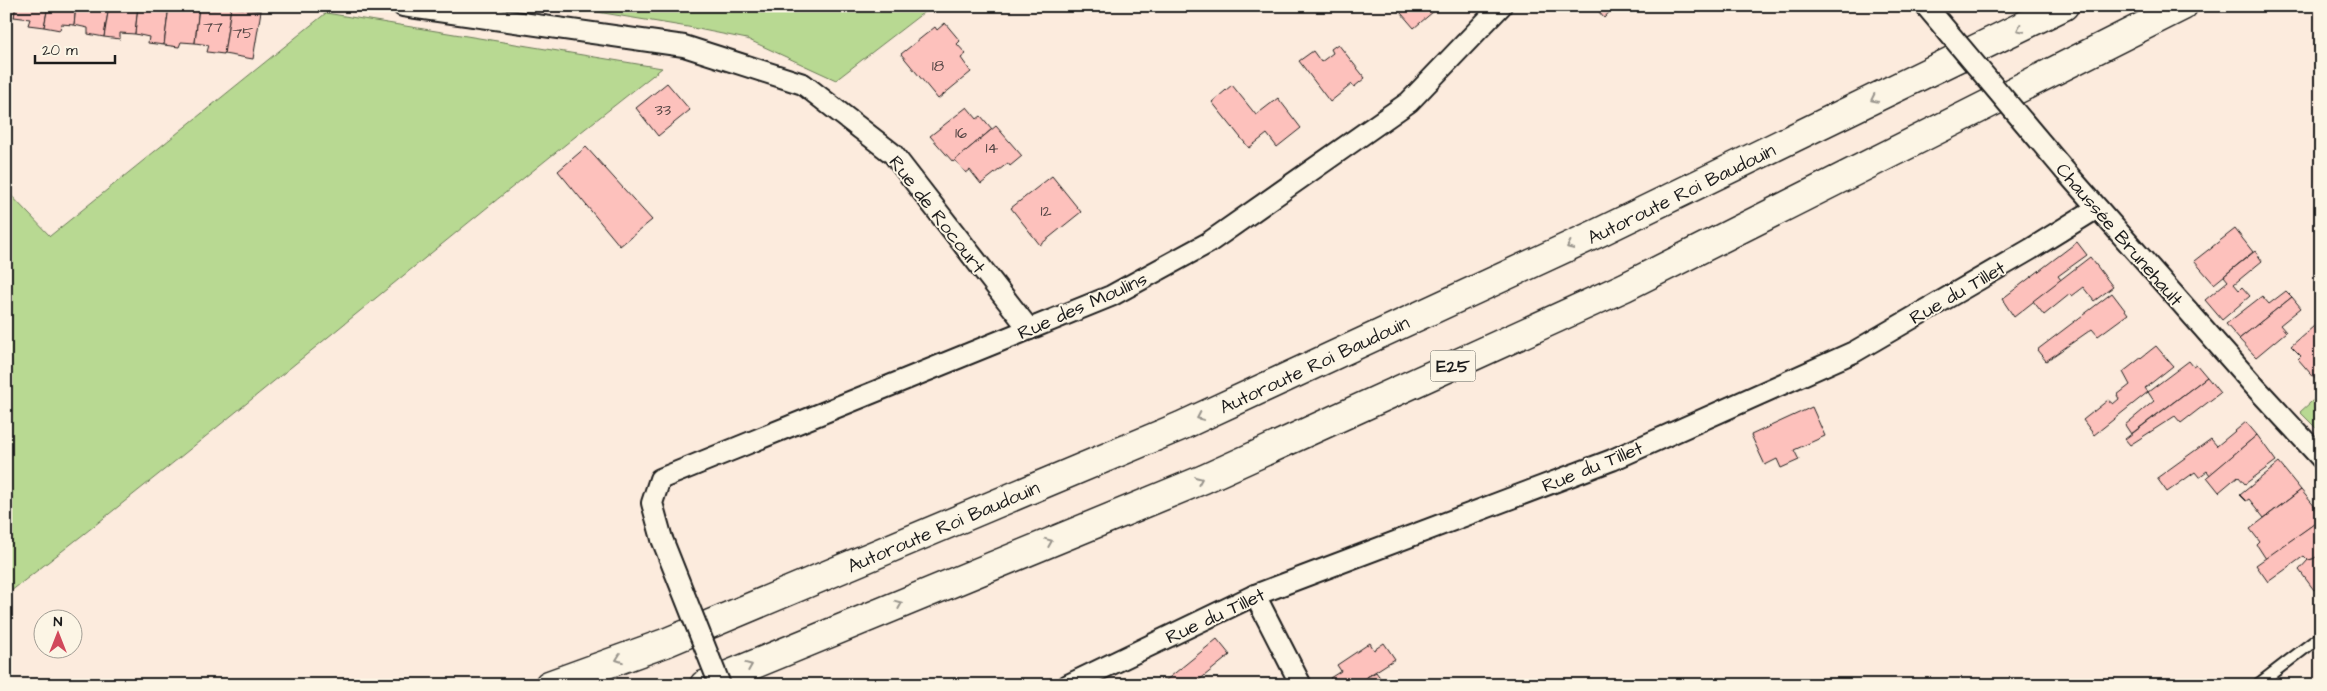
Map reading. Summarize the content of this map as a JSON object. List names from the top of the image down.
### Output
{
  "streets": {
    "highway": ["Autoroute Roi Baudouin", "E25"],
    "street": [
      "Rue de Rocourt",
      "Chaussée Brunehault",
      "Rue du Tillet",
      "Rue des Moulins"
    ]
  },
  "crossings": [
    ["Rue de Rocourt", "Rue des Moulins"],
    ["Chaussée Brunehault", "Rue du Tillet"]
  ],
  "house_numbers": [
    "77",
    "75",
    "18",
    "33",
    "16",
    "14",
    "12"
  ],
  "scale_bar": "20 m",
  "north": "top"
}
